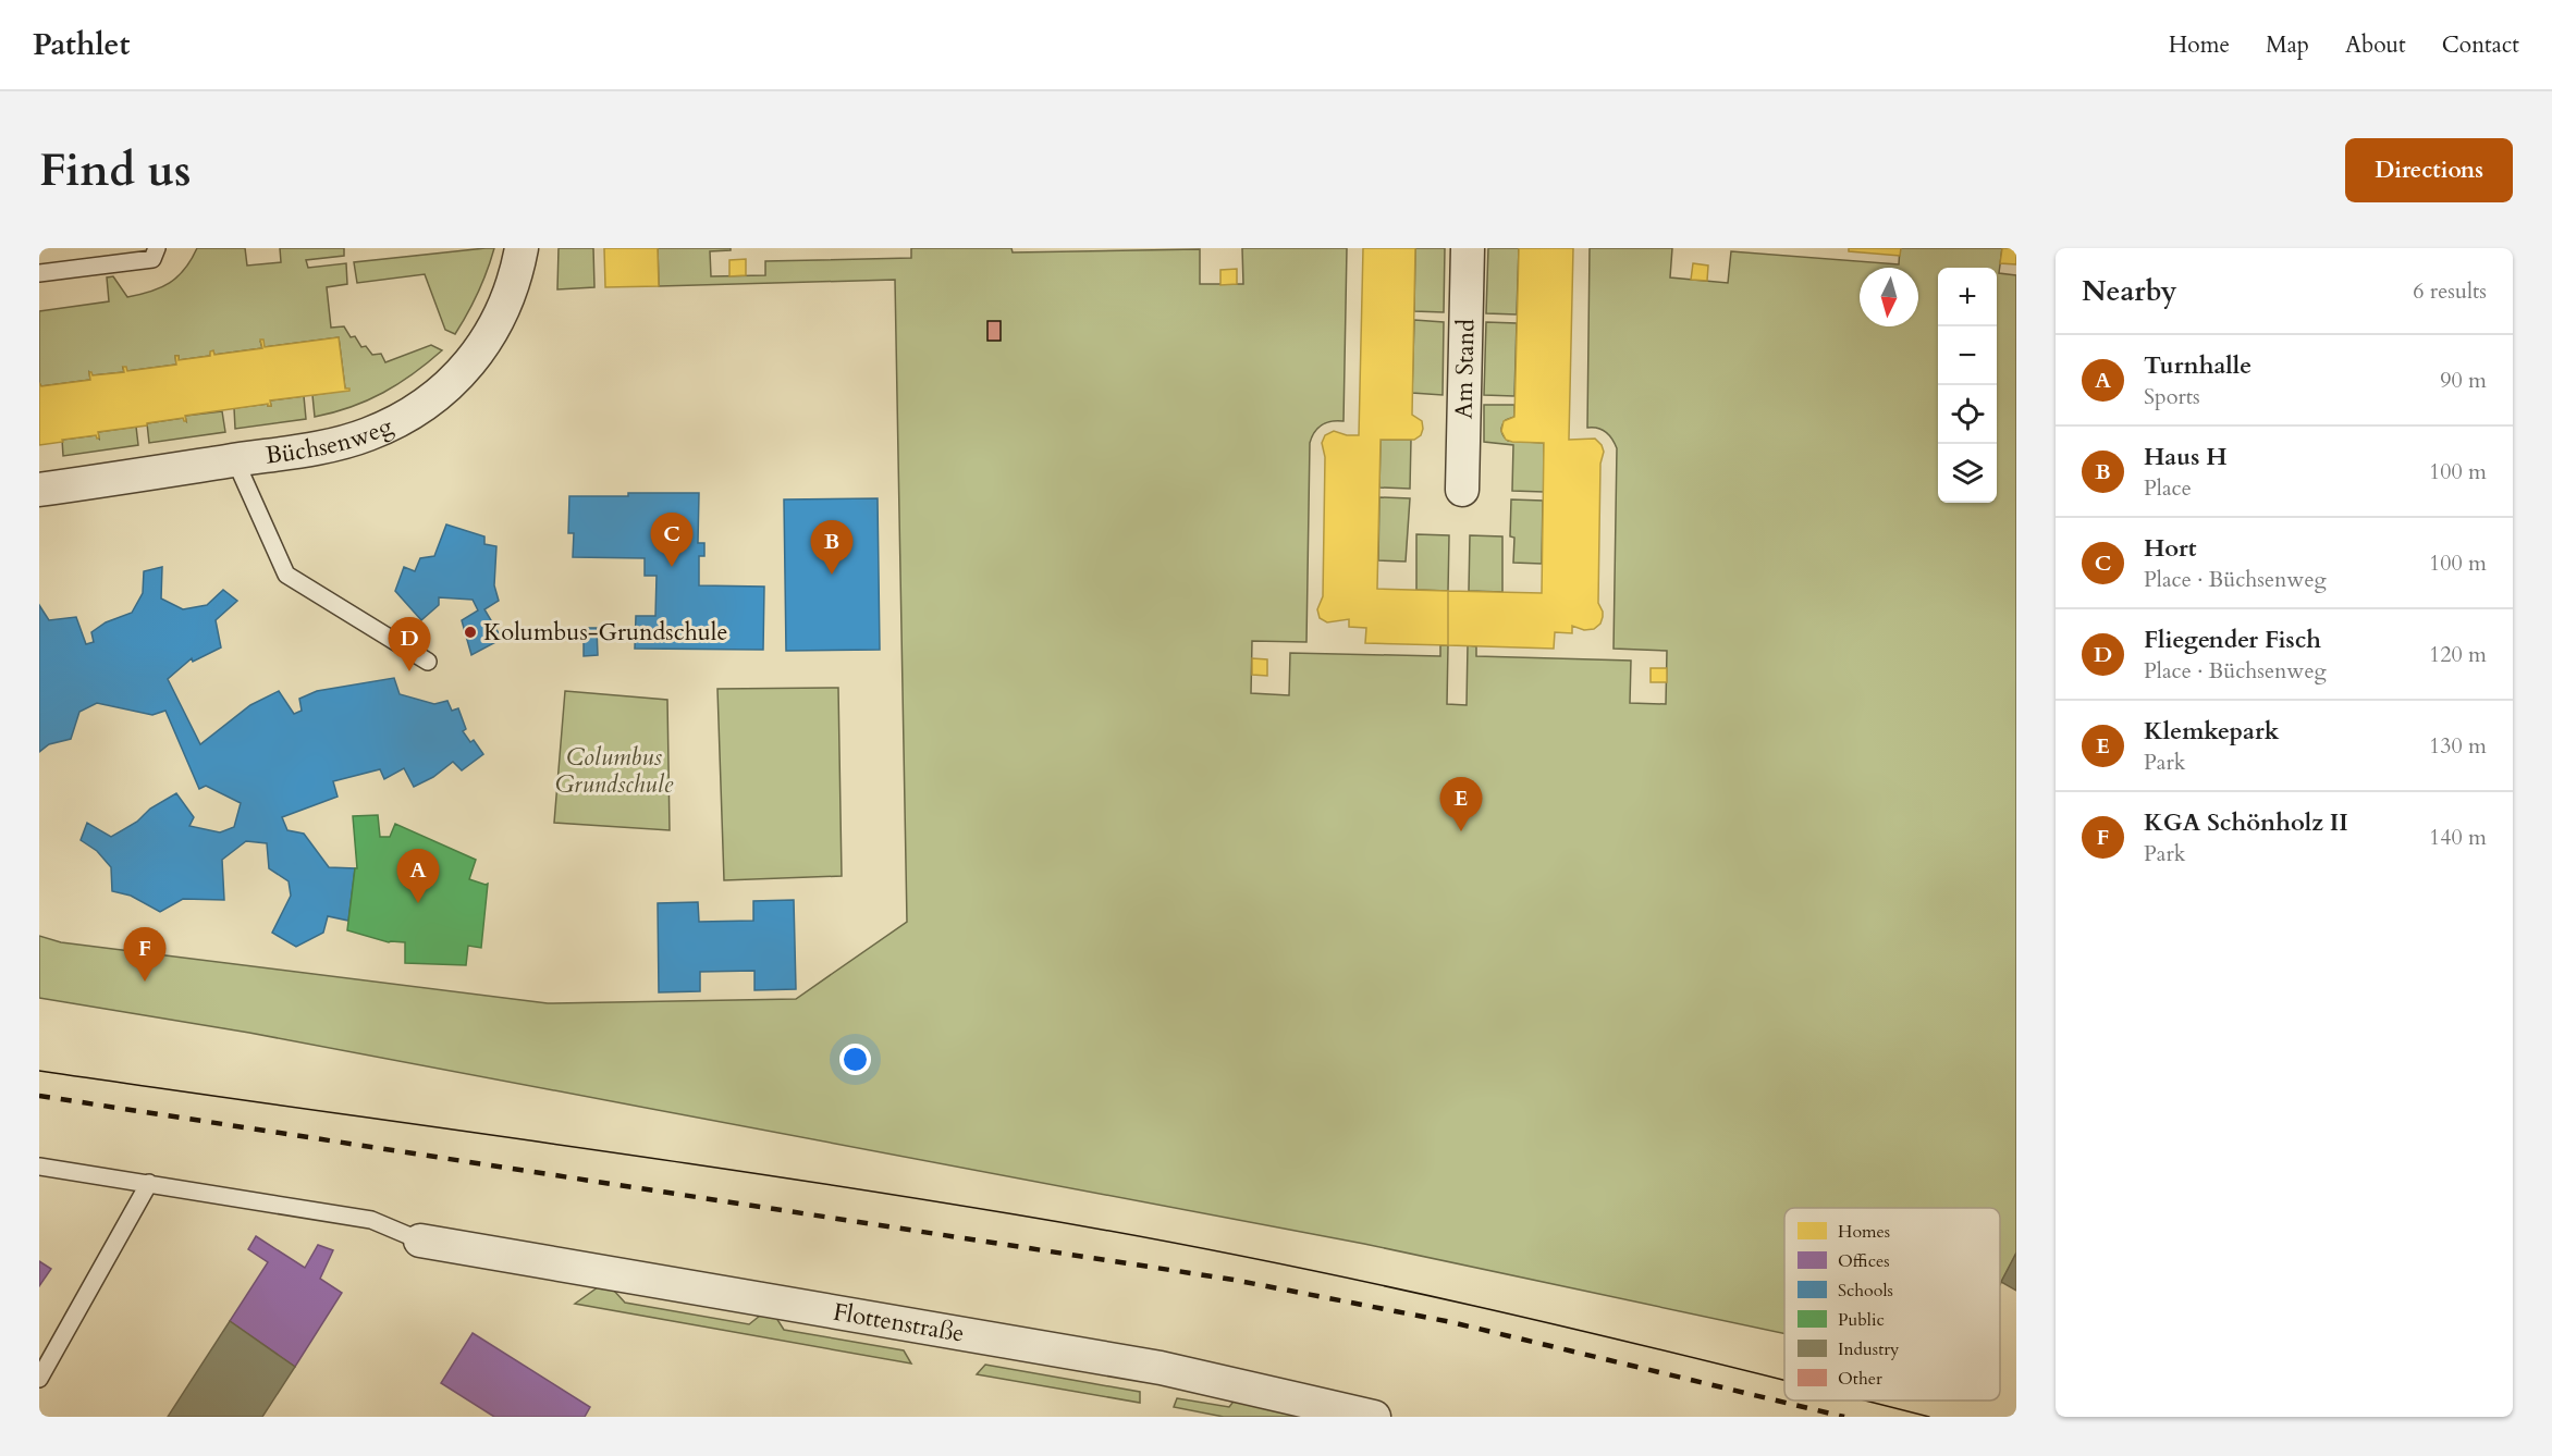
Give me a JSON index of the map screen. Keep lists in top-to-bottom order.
{
  "streets": {
    "street": ["Am Stand", "Büchsenweg", "Flottenstraße"]
  },
  "parks": ["Columbus Grundschule"],
  "places": ["Kolumbus-Grundschule"],
  "legend": [
    "Homes",
    "Offices",
    "Schools",
    "Public",
    "Industry",
    "Other"
  ],
  "north": "bottom",
  "page": {
    "header": "Pathlet",
    "nav": [
      "Home",
      "Map",
      "About",
      "Contact"
    ],
    "buttons": "Directions",
    "title": "Find us",
    "heading": ["Nearby", "6 results"],
    "map_buttons": ["+", "−"],
    "list": [
      {
        "mark": "A",
        "name": "Turnhalle",
        "note": "Sports",
        "value": "90 m"
      },
      {
        "mark": "B",
        "name": "Haus H",
        "note": "Place",
        "value": "100 m"
      },
      {
        "mark": "C",
        "name": "Hort",
        "note": "Place · Büchsenweg",
        "value": "100 m"
      },
      {
        "mark": "D",
        "name": "Fliegender Fisch",
        "note": "Place · Büchsenweg",
        "value": "120 m"
      },
      {
        "mark": "E",
        "name": "Klemkepark",
        "note": "Park",
        "value": "130 m"
      },
      {
        "mark": "F",
        "name": "KGA Schönholz II",
        "note": "Park",
        "value": "140 m"
      }
    ],
    "pins": [
      "C",
      "B",
      "D",
      "E",
      "A",
      "F"
    ]
  }
}
